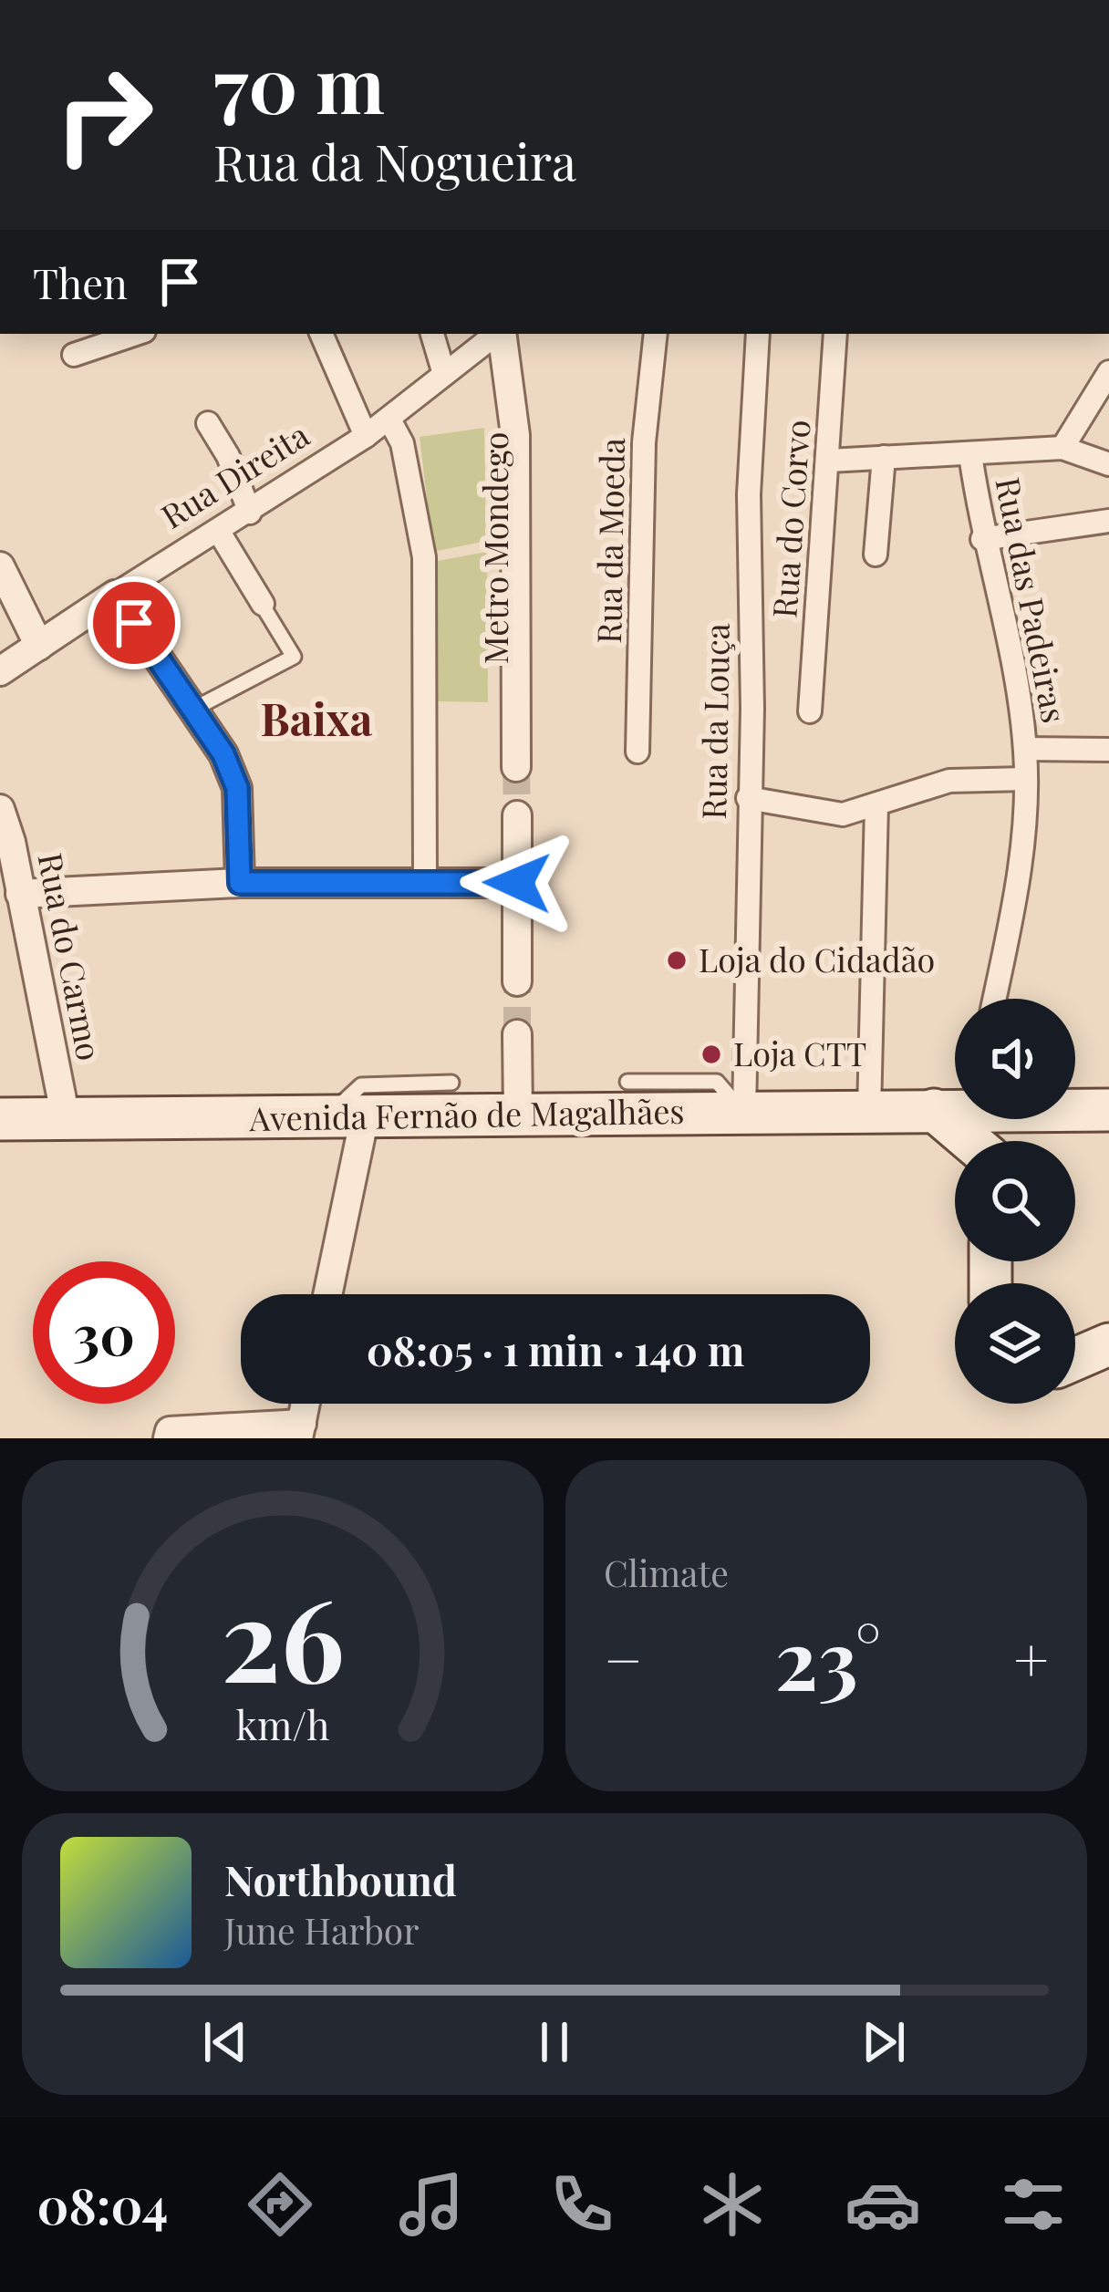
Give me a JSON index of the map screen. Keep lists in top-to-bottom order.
{
  "streets": {
    "main road": ["Avenida Fernão de Magalhães"],
    "street": [
      "Rua Direita",
      "Rua do Corvo",
      "Rua da Moeda",
      "Rua das Padeiras",
      "Rua da Louça",
      "Rua do Carmo"
    ]
  },
  "crossings": [
    ["Rua da Louça", "Avenida Fernão de Magalhães"],
    ["Rua do Carmo", "Avenida Fernão de Magalhães"]
  ],
  "districts": ["Baixa"],
  "places": ["Loja do Cidadão", "Loja CTT"],
  "page": {
    "turn": ["70 m", "Rua da Nogueira"],
    "then": "Then",
    "limit": "30",
    "trip": "08:05 · 1 min · 140 m",
    "tile": "Climate",
    "heat": ["−", "23°", "+"],
    "song": ["Northbound", "June Harbor"],
    "tabs": "08:04",
    "gauge": ["26", "km/h"]
  }
}
